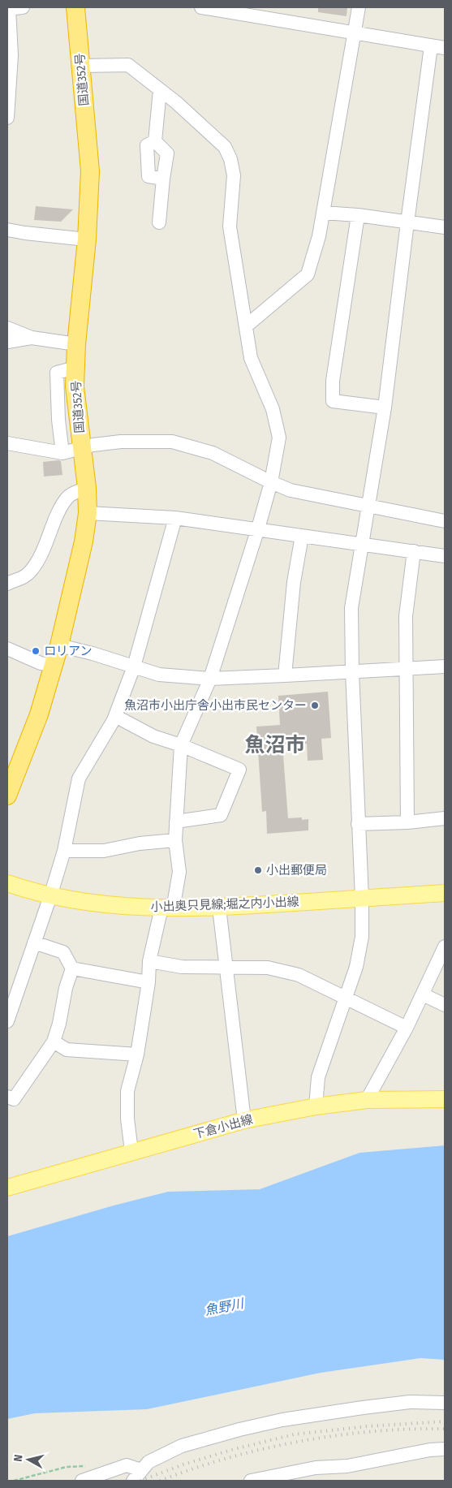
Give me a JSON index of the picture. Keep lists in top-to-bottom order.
{
  "streets": {
    "highway": ["国道352号"],
    "main road": ["小出奥只見線;堀之内小出線", "下倉小出線"]
  },
  "districts": ["魚沼市"],
  "water": ["魚野川"],
  "places": ["ロリアン", "魚沼市小出庁舎小出市民センター", "小出郵便局"],
  "north": "left"
}
